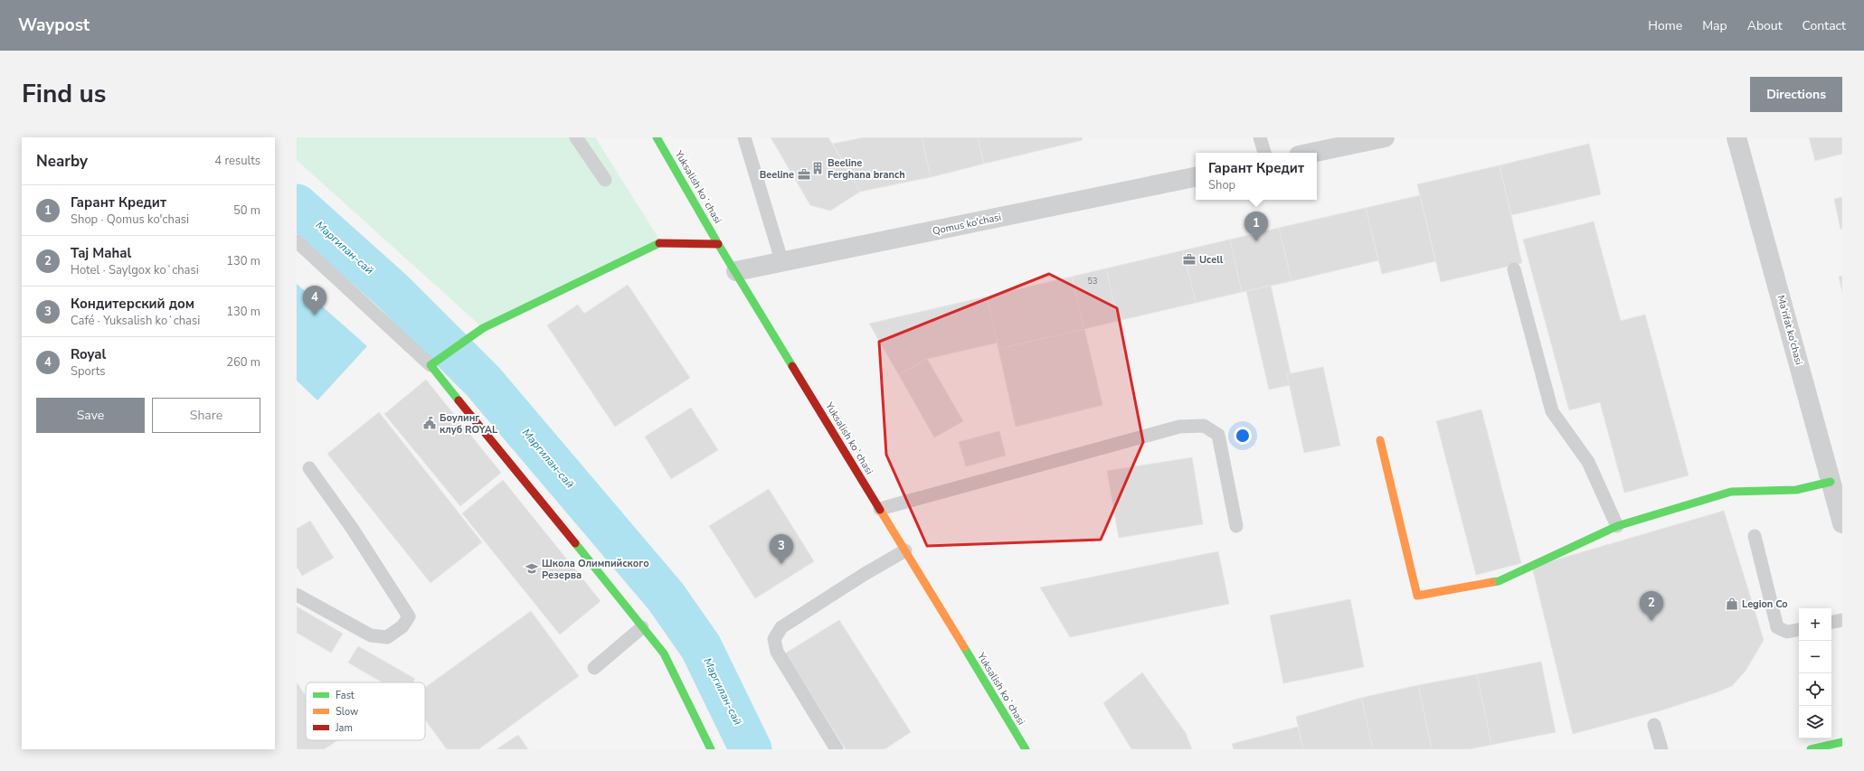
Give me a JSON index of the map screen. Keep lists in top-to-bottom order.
{
  "streets": {
    "street": ["Yuksalish koʻchasi", "Qomus ko'chasi", "Ma'rifat ko'chasi"]
  },
  "crossings": [
    ["Yuksalish koʻchasi", "Qomus ko'chasi"]
  ],
  "water": ["Маргилан-сай"],
  "places": {
    "building": ["Beeline Ferghana branch"],
    "office": ["Beeline", "Ucell"],
    "public building": ["Боулинг клуб ROYAL"],
    "school or university": ["Школа Олимпийского Резерва"],
    "shop": ["Legion Co"]
  },
  "house_numbers": ["53"],
  "legend": ["Fast", "Slow", "Jam"],
  "page": {
    "header": "Waypost",
    "nav": [
      "Home",
      "Map",
      "About",
      "Contact"
    ],
    "title": "Find us",
    "buttons": [
      "Directions",
      ["Save", "Share"]
    ],
    "heading": ["Nearby", "4 results"],
    "popup": ["Гарант Кредит", "Shop"],
    "list": [
      {
        "mark": "1",
        "name": "Гарант Кредит",
        "note": "Shop · Qomus ko'chasi",
        "value": "50 m"
      },
      {
        "mark": "2",
        "name": "Taj Mahal",
        "note": "Hotel · Saylgox koʻchasi",
        "value": "130 m"
      },
      {
        "mark": "3",
        "name": "Кондитерский дом",
        "note": "Café · Yuksalish koʻchasi",
        "value": "130 m"
      },
      {
        "mark": "4",
        "name": "Royal",
        "note": "Sports",
        "value": "260 m"
      }
    ],
    "pins": [
      "1",
      "4",
      "3",
      "2"
    ],
    "map_buttons": ["+", "−"]
  }
}
